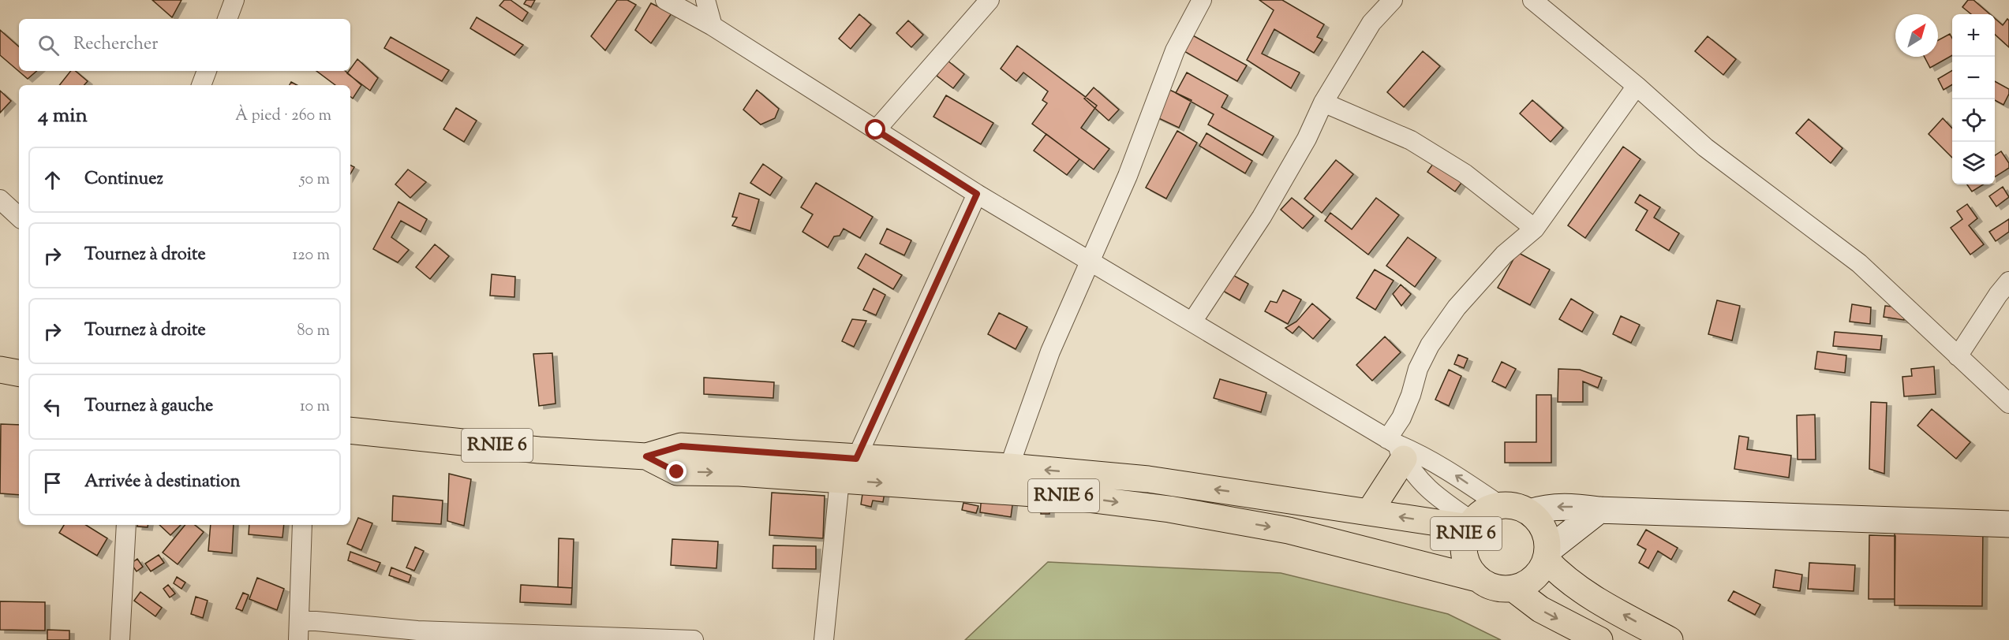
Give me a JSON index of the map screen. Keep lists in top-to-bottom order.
{
  "streets": {
    "main road": ["RNIE 6"]
  },
  "north": "top right",
  "page": {
    "map_buttons": ["+", "−"],
    "search": "Rechercher",
    "heading": ["4 min", "À pied · 260 m"],
    "list": [
      ["Continuez", "50 m"],
      ["Tournez à droite", "120 m"],
      ["Tournez à droite", "80 m"],
      ["Tournez à gauche", "10 m"],
      "Arrivée à destination"
    ]
  }
}
